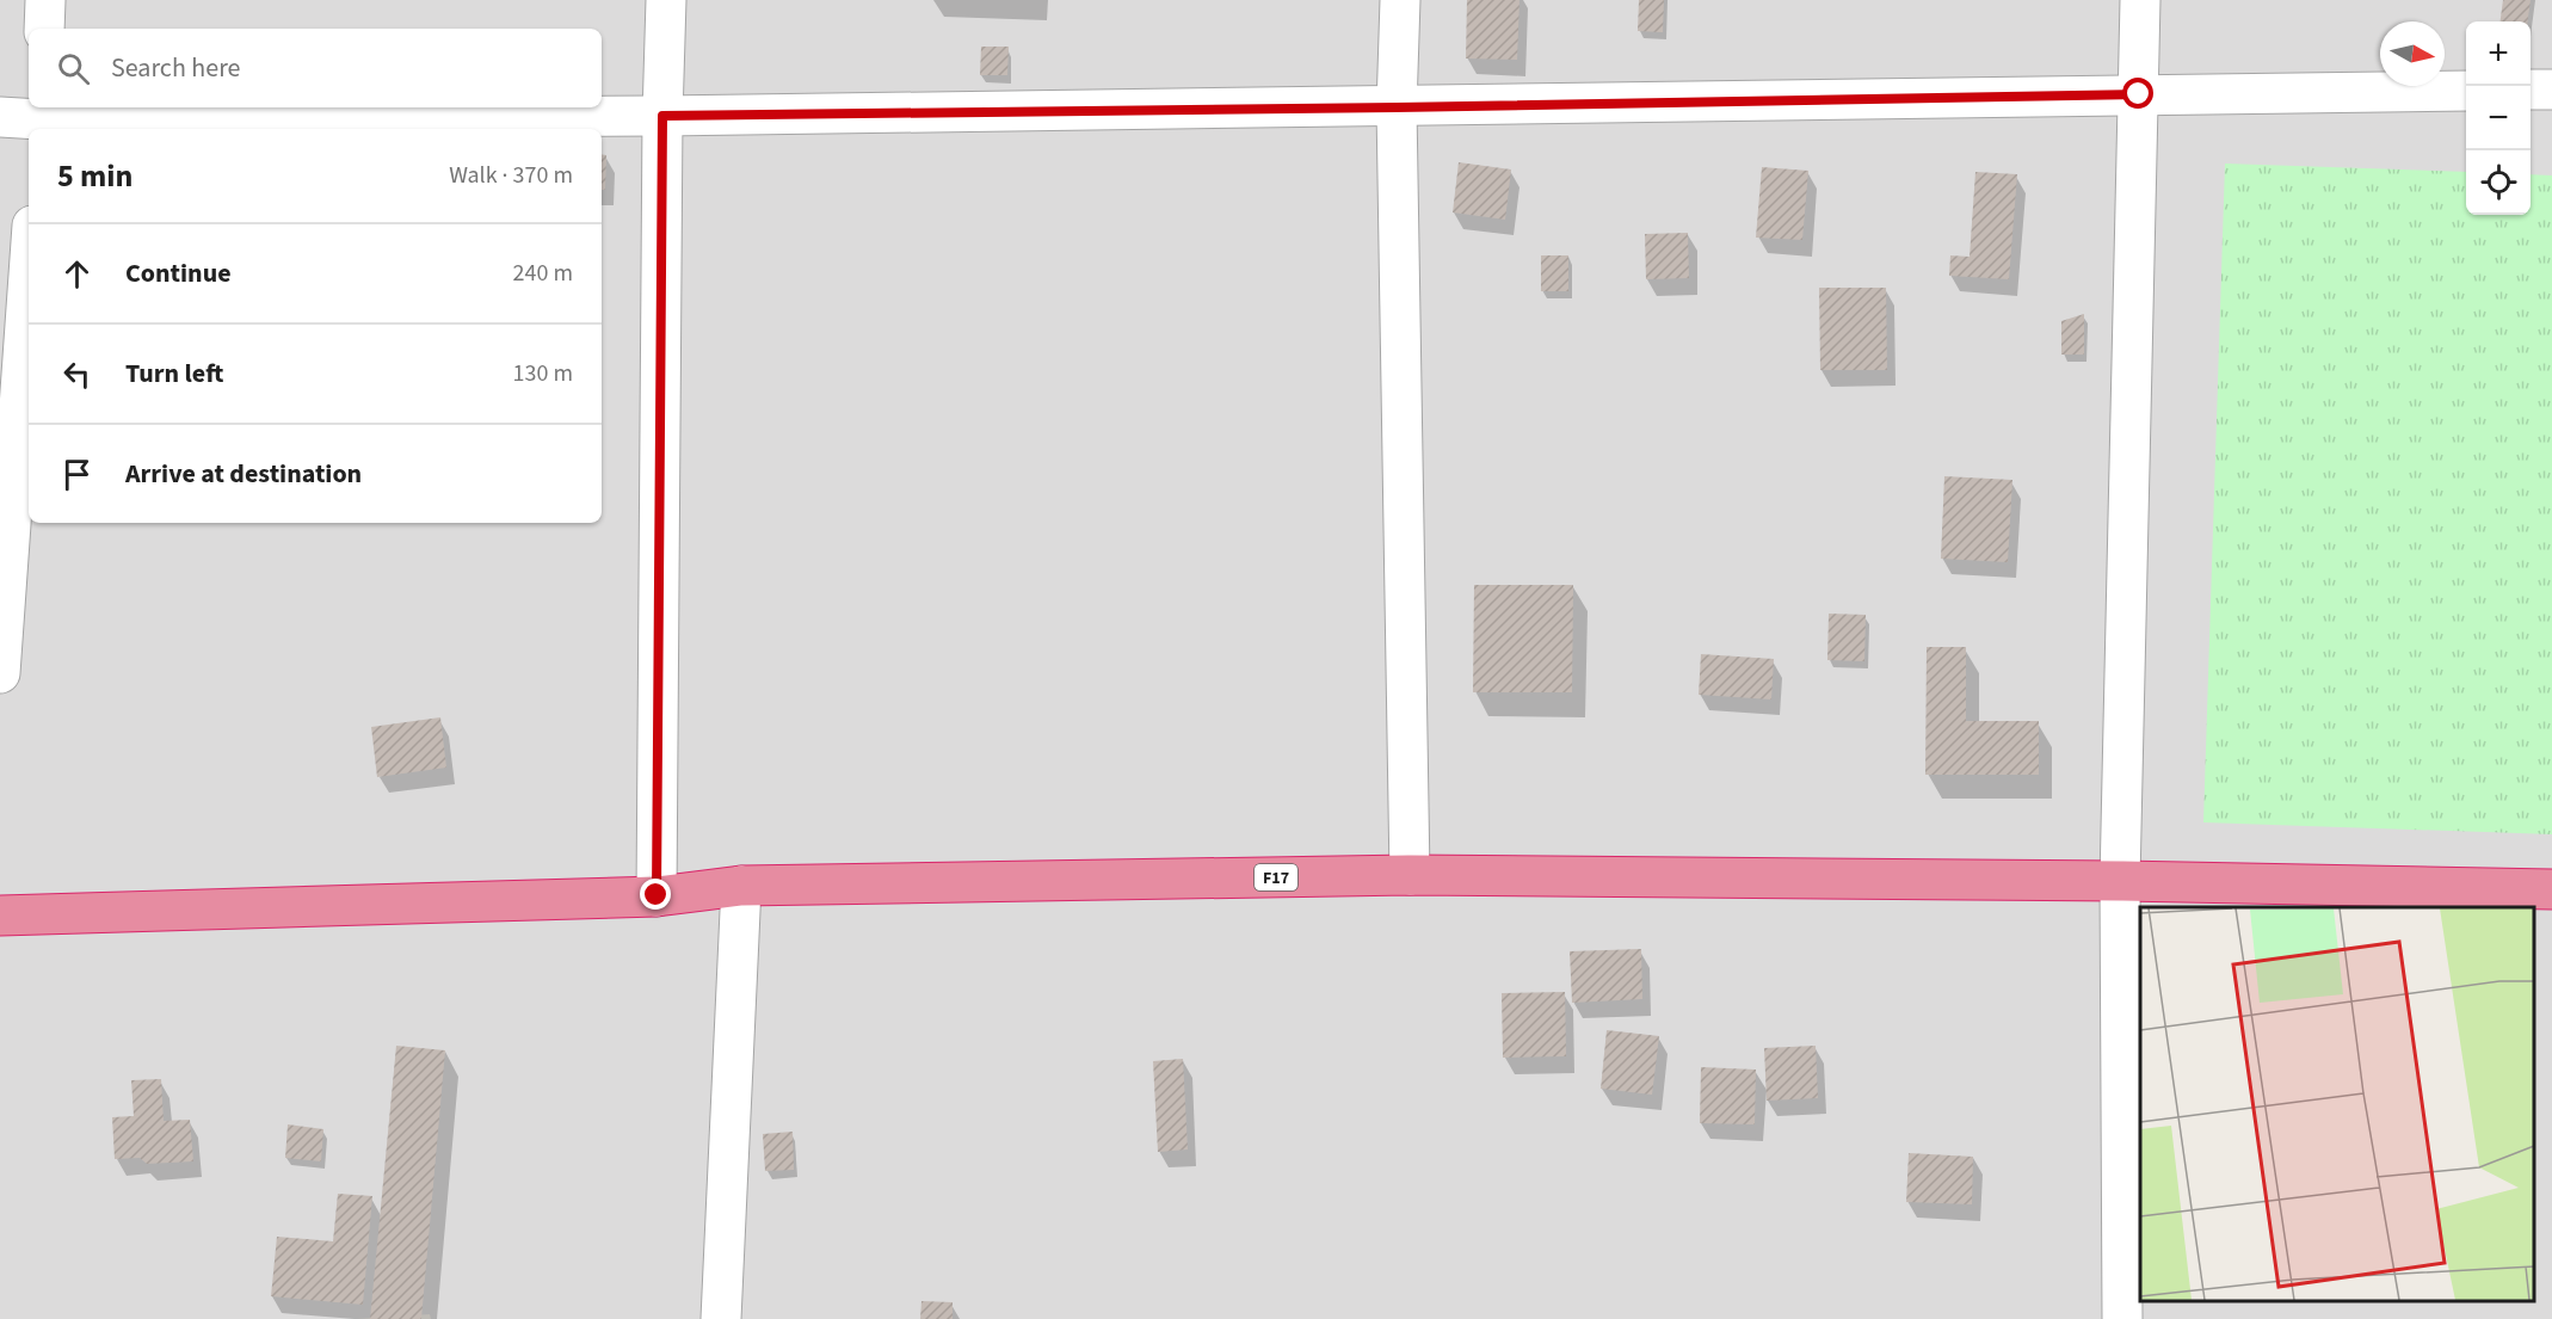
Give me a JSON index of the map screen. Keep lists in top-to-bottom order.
{
  "streets": {
    "highway": ["F17"]
  },
  "north": "right",
  "page": {
    "map_buttons": ["+", "−"],
    "search": "Search here",
    "heading": ["5 min", "Walk · 370 m"],
    "list": [
      ["Continue", "240 m"],
      ["Turn left", "130 m"],
      "Arrive at destination"
    ]
  }
}
